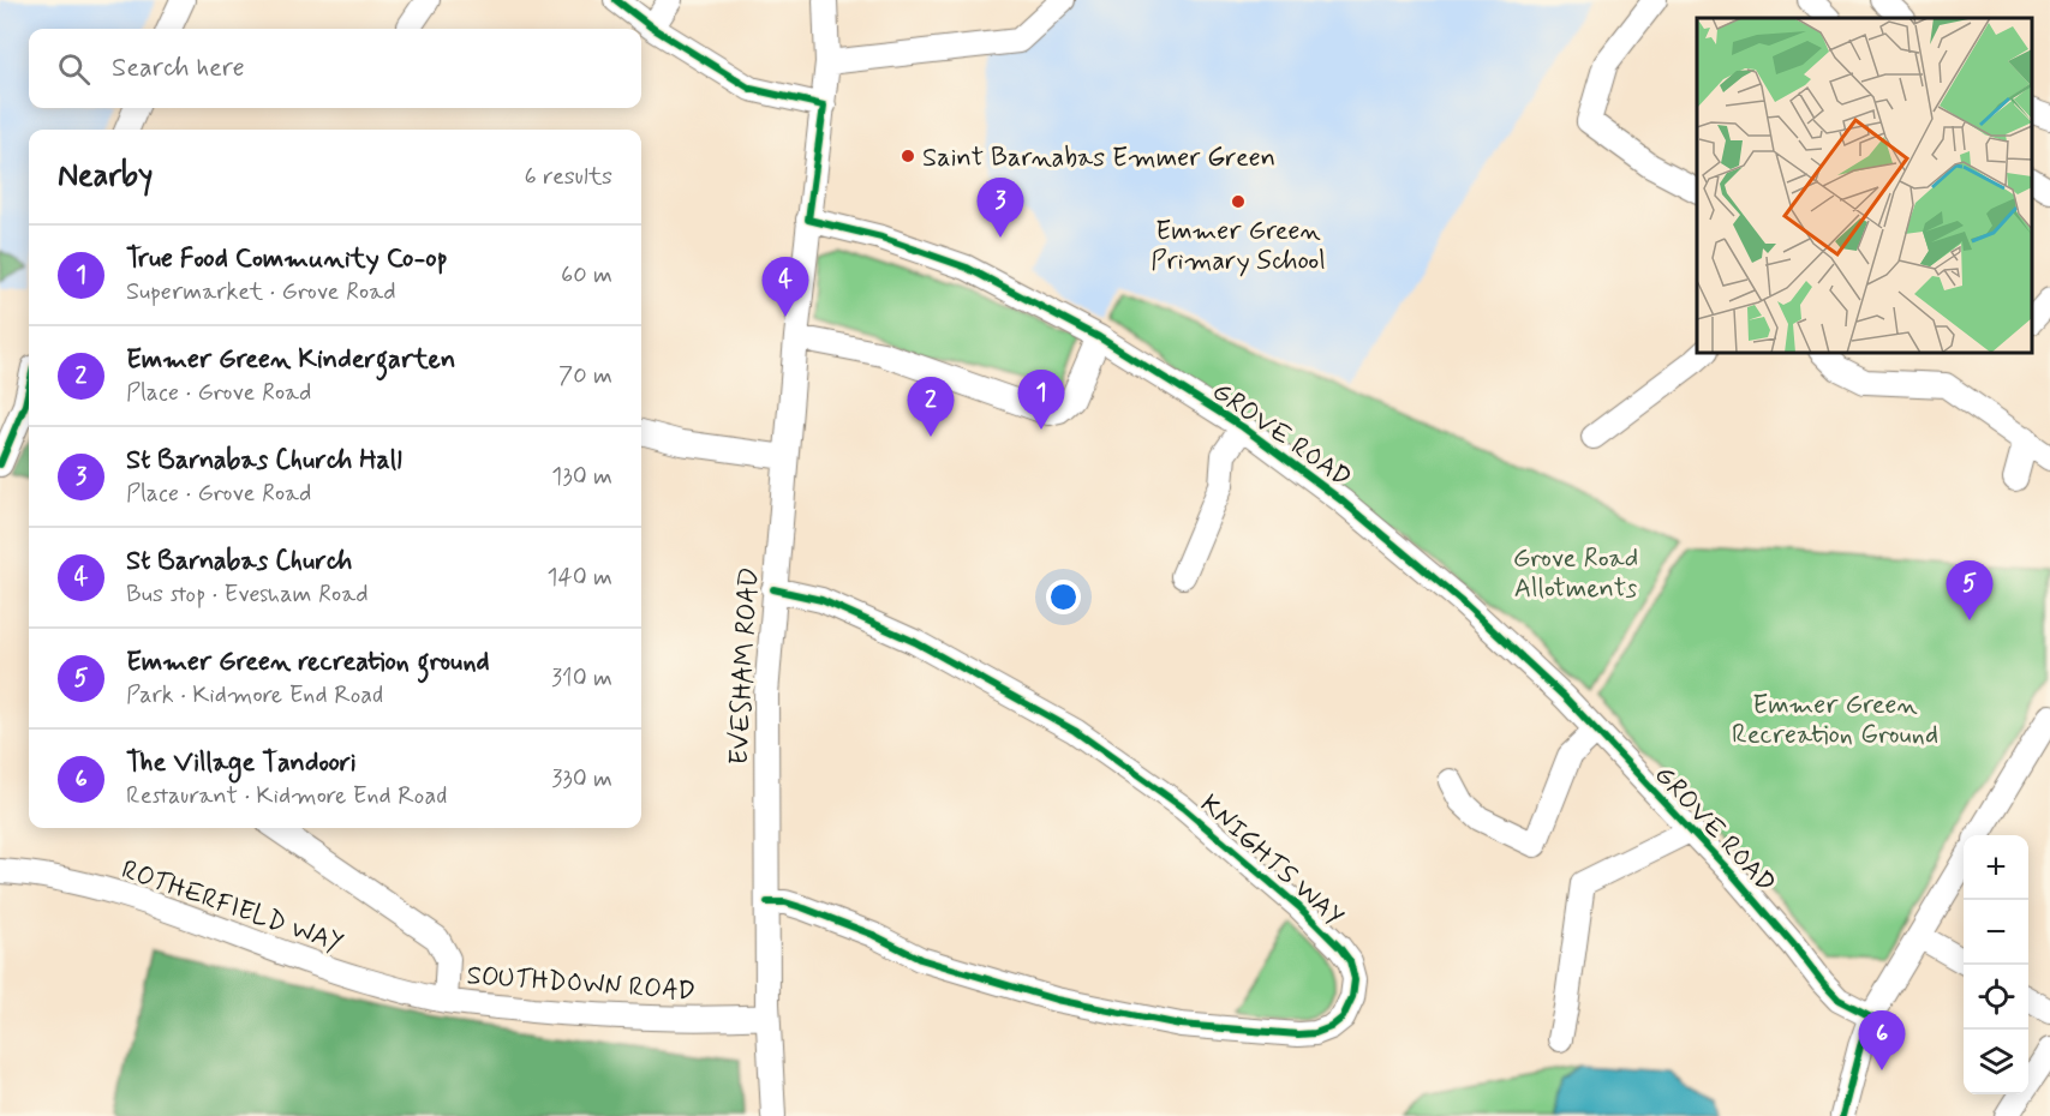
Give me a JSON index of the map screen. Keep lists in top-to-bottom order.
{
  "streets": {
    "street": [
      "GROVE ROAD",
      "EVESHAM ROAD",
      "KNIGHTS WAY",
      "ROTHERFIELD WAY",
      "SOUTHDOWN ROAD"
    ]
  },
  "crossings": [
    ["GROVE ROAD", "EVESHAM ROAD"],
    ["EVESHAM ROAD", "KNIGHTS WAY"],
    ["EVESHAM ROAD", "SOUTHDOWN ROAD"],
    ["ROTHERFIELD WAY", "SOUTHDOWN ROAD"]
  ],
  "parks": ["Grove Road Allotments", "Emmer Green Recreation Ground"],
  "places": ["Saint Barnabas Emmer Green", "Emmer Green Primary School"],
  "page": {
    "search": "Search here",
    "heading": ["Nearby", "6 results"],
    "pins": [
      "3",
      "4",
      "1",
      "2",
      "5",
      "6"
    ],
    "list": [
      {
        "mark": "1",
        "name": "True Food Community Co-op",
        "note": "Supermarket · Grove Road",
        "value": "60 m"
      },
      {
        "mark": "2",
        "name": "Emmer Green Kindergarten",
        "note": "Place · Grove Road",
        "value": "70 m"
      },
      {
        "mark": "3",
        "name": "St Barnabas Church Hall",
        "note": "Place · Grove Road",
        "value": "130 m"
      },
      {
        "mark": "4",
        "name": "St Barnabas Church",
        "note": "Bus stop · Evesham Road",
        "value": "140 m"
      },
      {
        "mark": "5",
        "name": "Emmer Green recreation ground",
        "note": "Park · Kidmore End Road",
        "value": "310 m"
      },
      {
        "mark": "6",
        "name": "The Village Tandoori",
        "note": "Restaurant · Kidmore End Road",
        "value": "330 m"
      }
    ],
    "map_buttons": ["+", "−"]
  }
}
